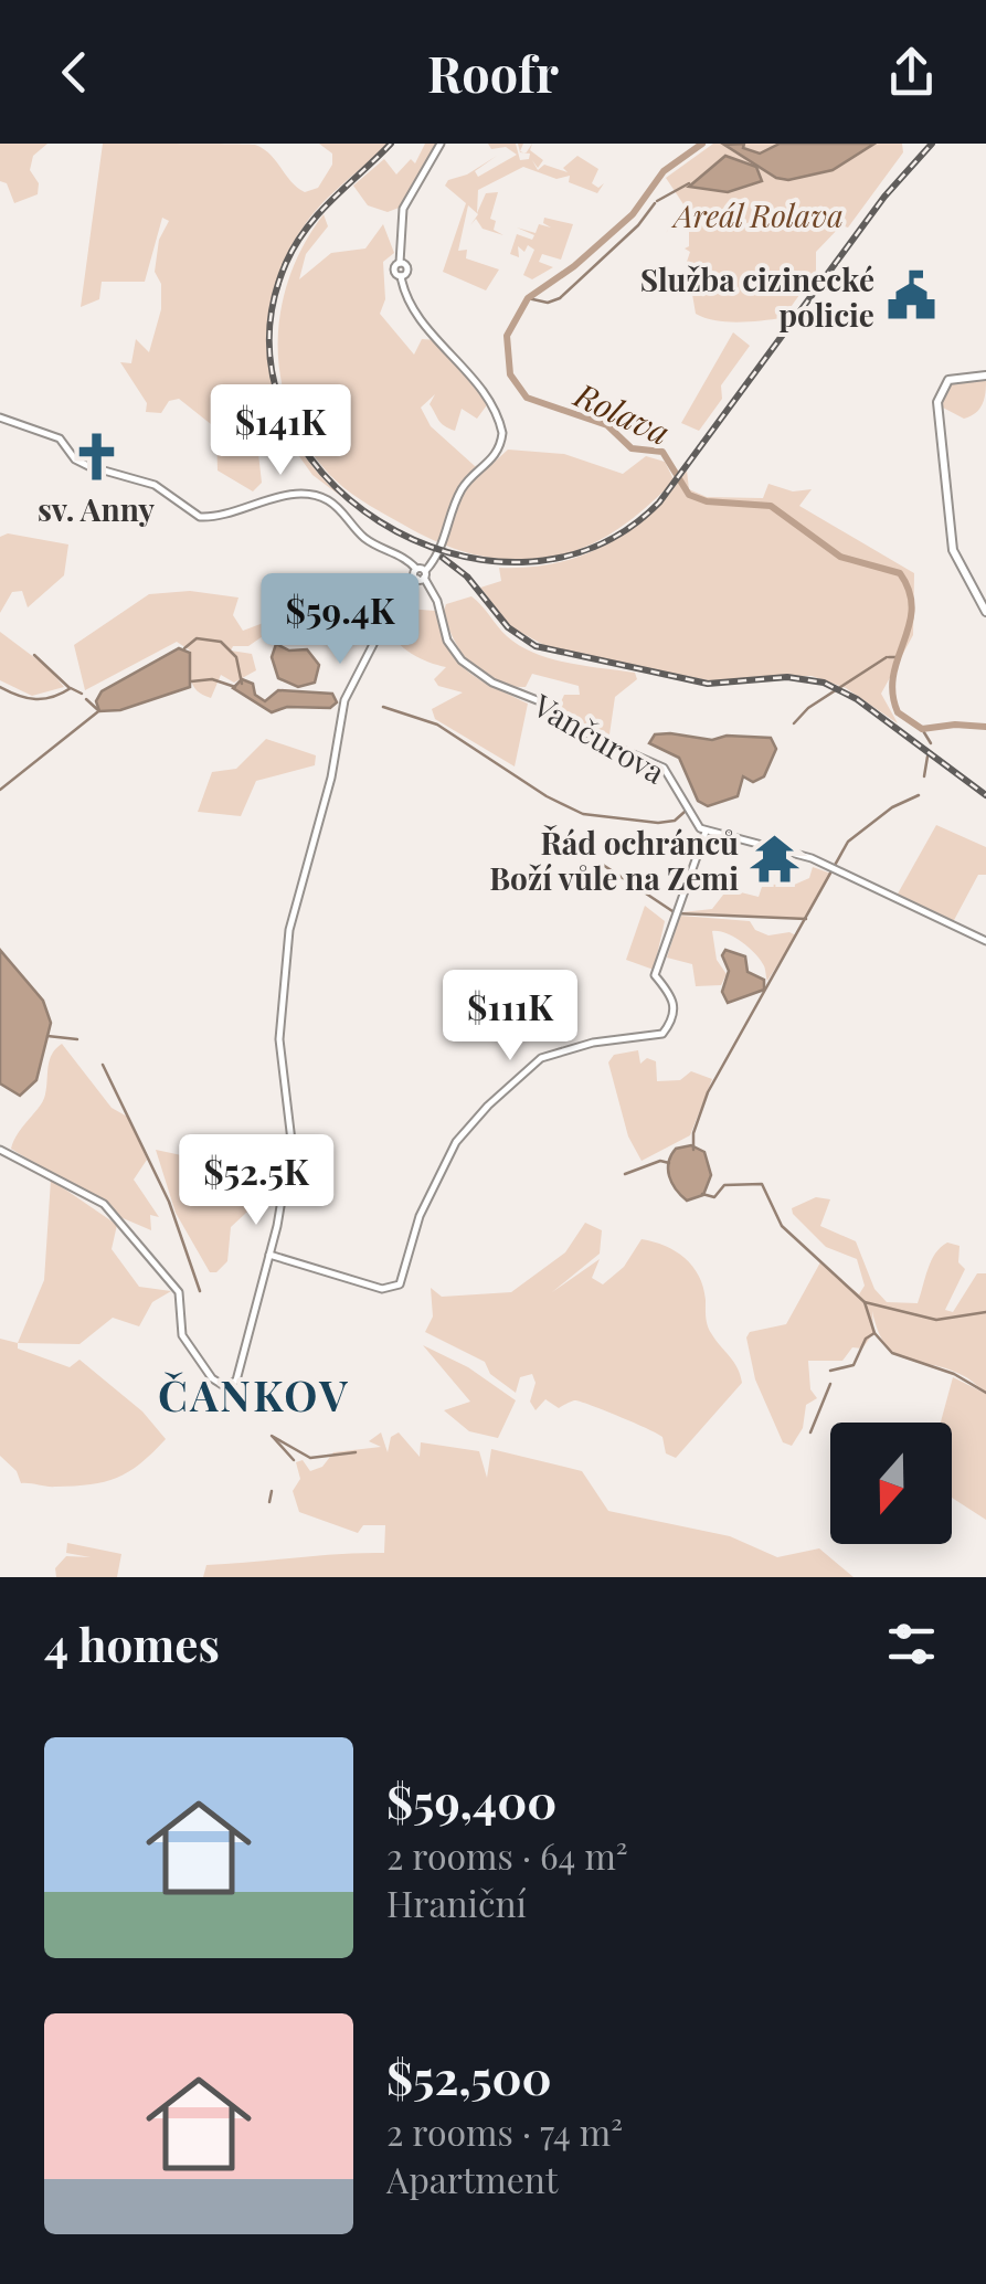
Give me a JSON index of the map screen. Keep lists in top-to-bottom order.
{
  "streets": {
    "street": ["Vančurova"]
  },
  "districts": ["ČANKOV"],
  "water": ["Rolava"],
  "parks": ["Areál Rolava"],
  "places": {
    "public building": ["Služba cizinecké policie"],
    "church": ["sv. Anny"],
    "temple": ["Řád ochránců Boží vůle na Zemi"]
  },
  "north": "bottom",
  "page": {
    "header": "Roofr",
    "price": [
      "$141K",
      "$59.4K",
      "$111K",
      "$52.5K"
    ],
    "heading": "4 homes",
    "list": [
      {
        "name": "$59,400",
        "note": "2 rooms · 64 m² · Hraniční"
      },
      {
        "name": "$52,500",
        "note": "2 rooms · 74 m² · Apartment"
      }
    ]
  }
}
